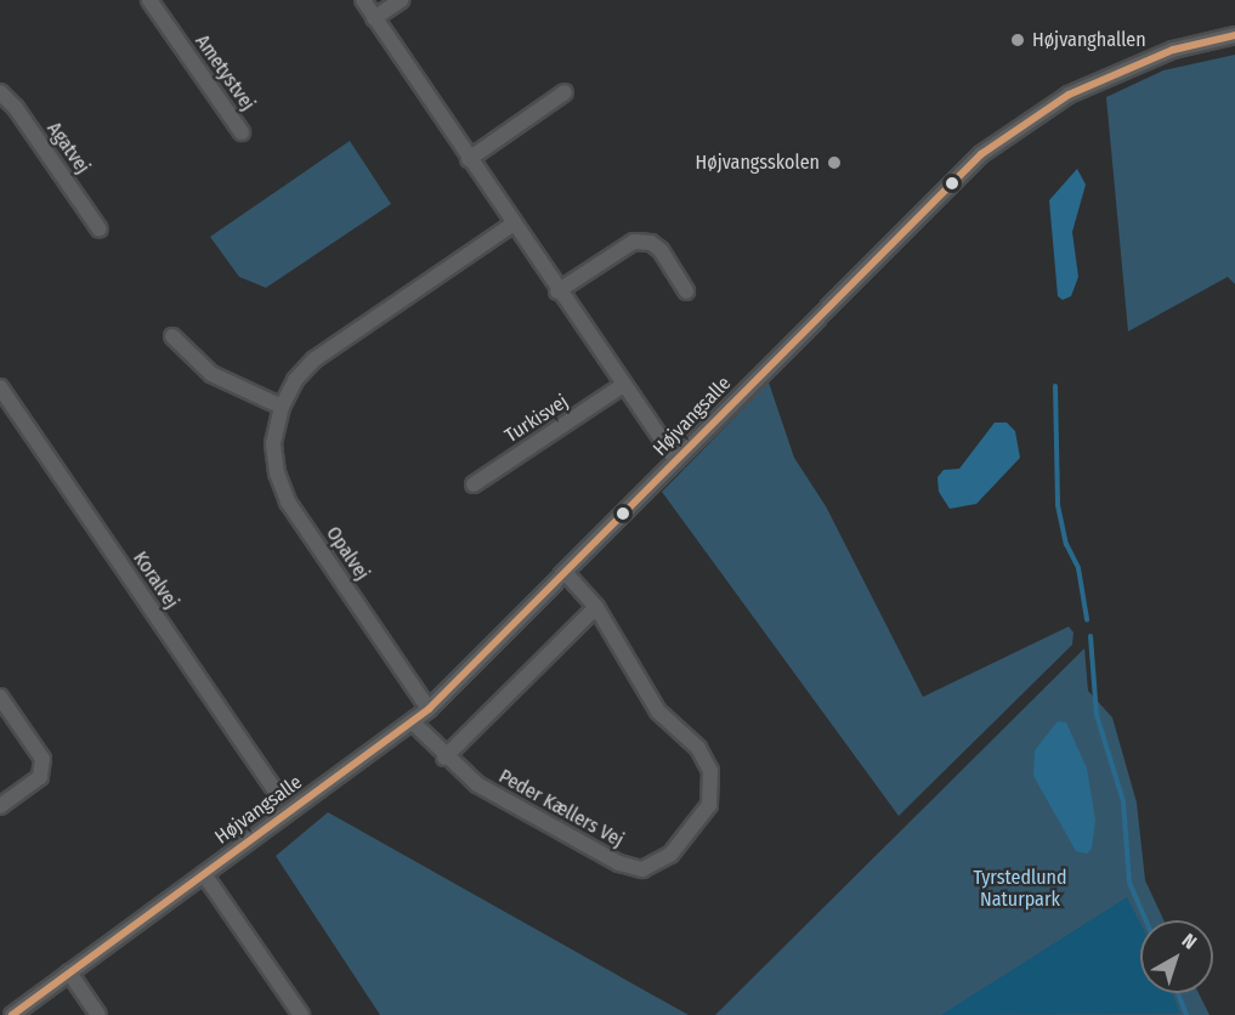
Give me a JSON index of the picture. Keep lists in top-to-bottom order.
{
  "streets": {
    "street": [
      "Ametystvej",
      "Agatvej",
      "Højvangsalle",
      "Turkisvej",
      "Opalvej",
      "Koralvej",
      "Peder Kællers Vej"
    ]
  },
  "crossings": [
    ["Højvangsalle", "Opalvej"],
    ["Højvangsalle", "Peder Kællers Vej"]
  ],
  "parks": ["Tyrstedlund Naturpark"],
  "places": ["Højvanghallen", "Højvangsskolen"],
  "north": "top right"
}
